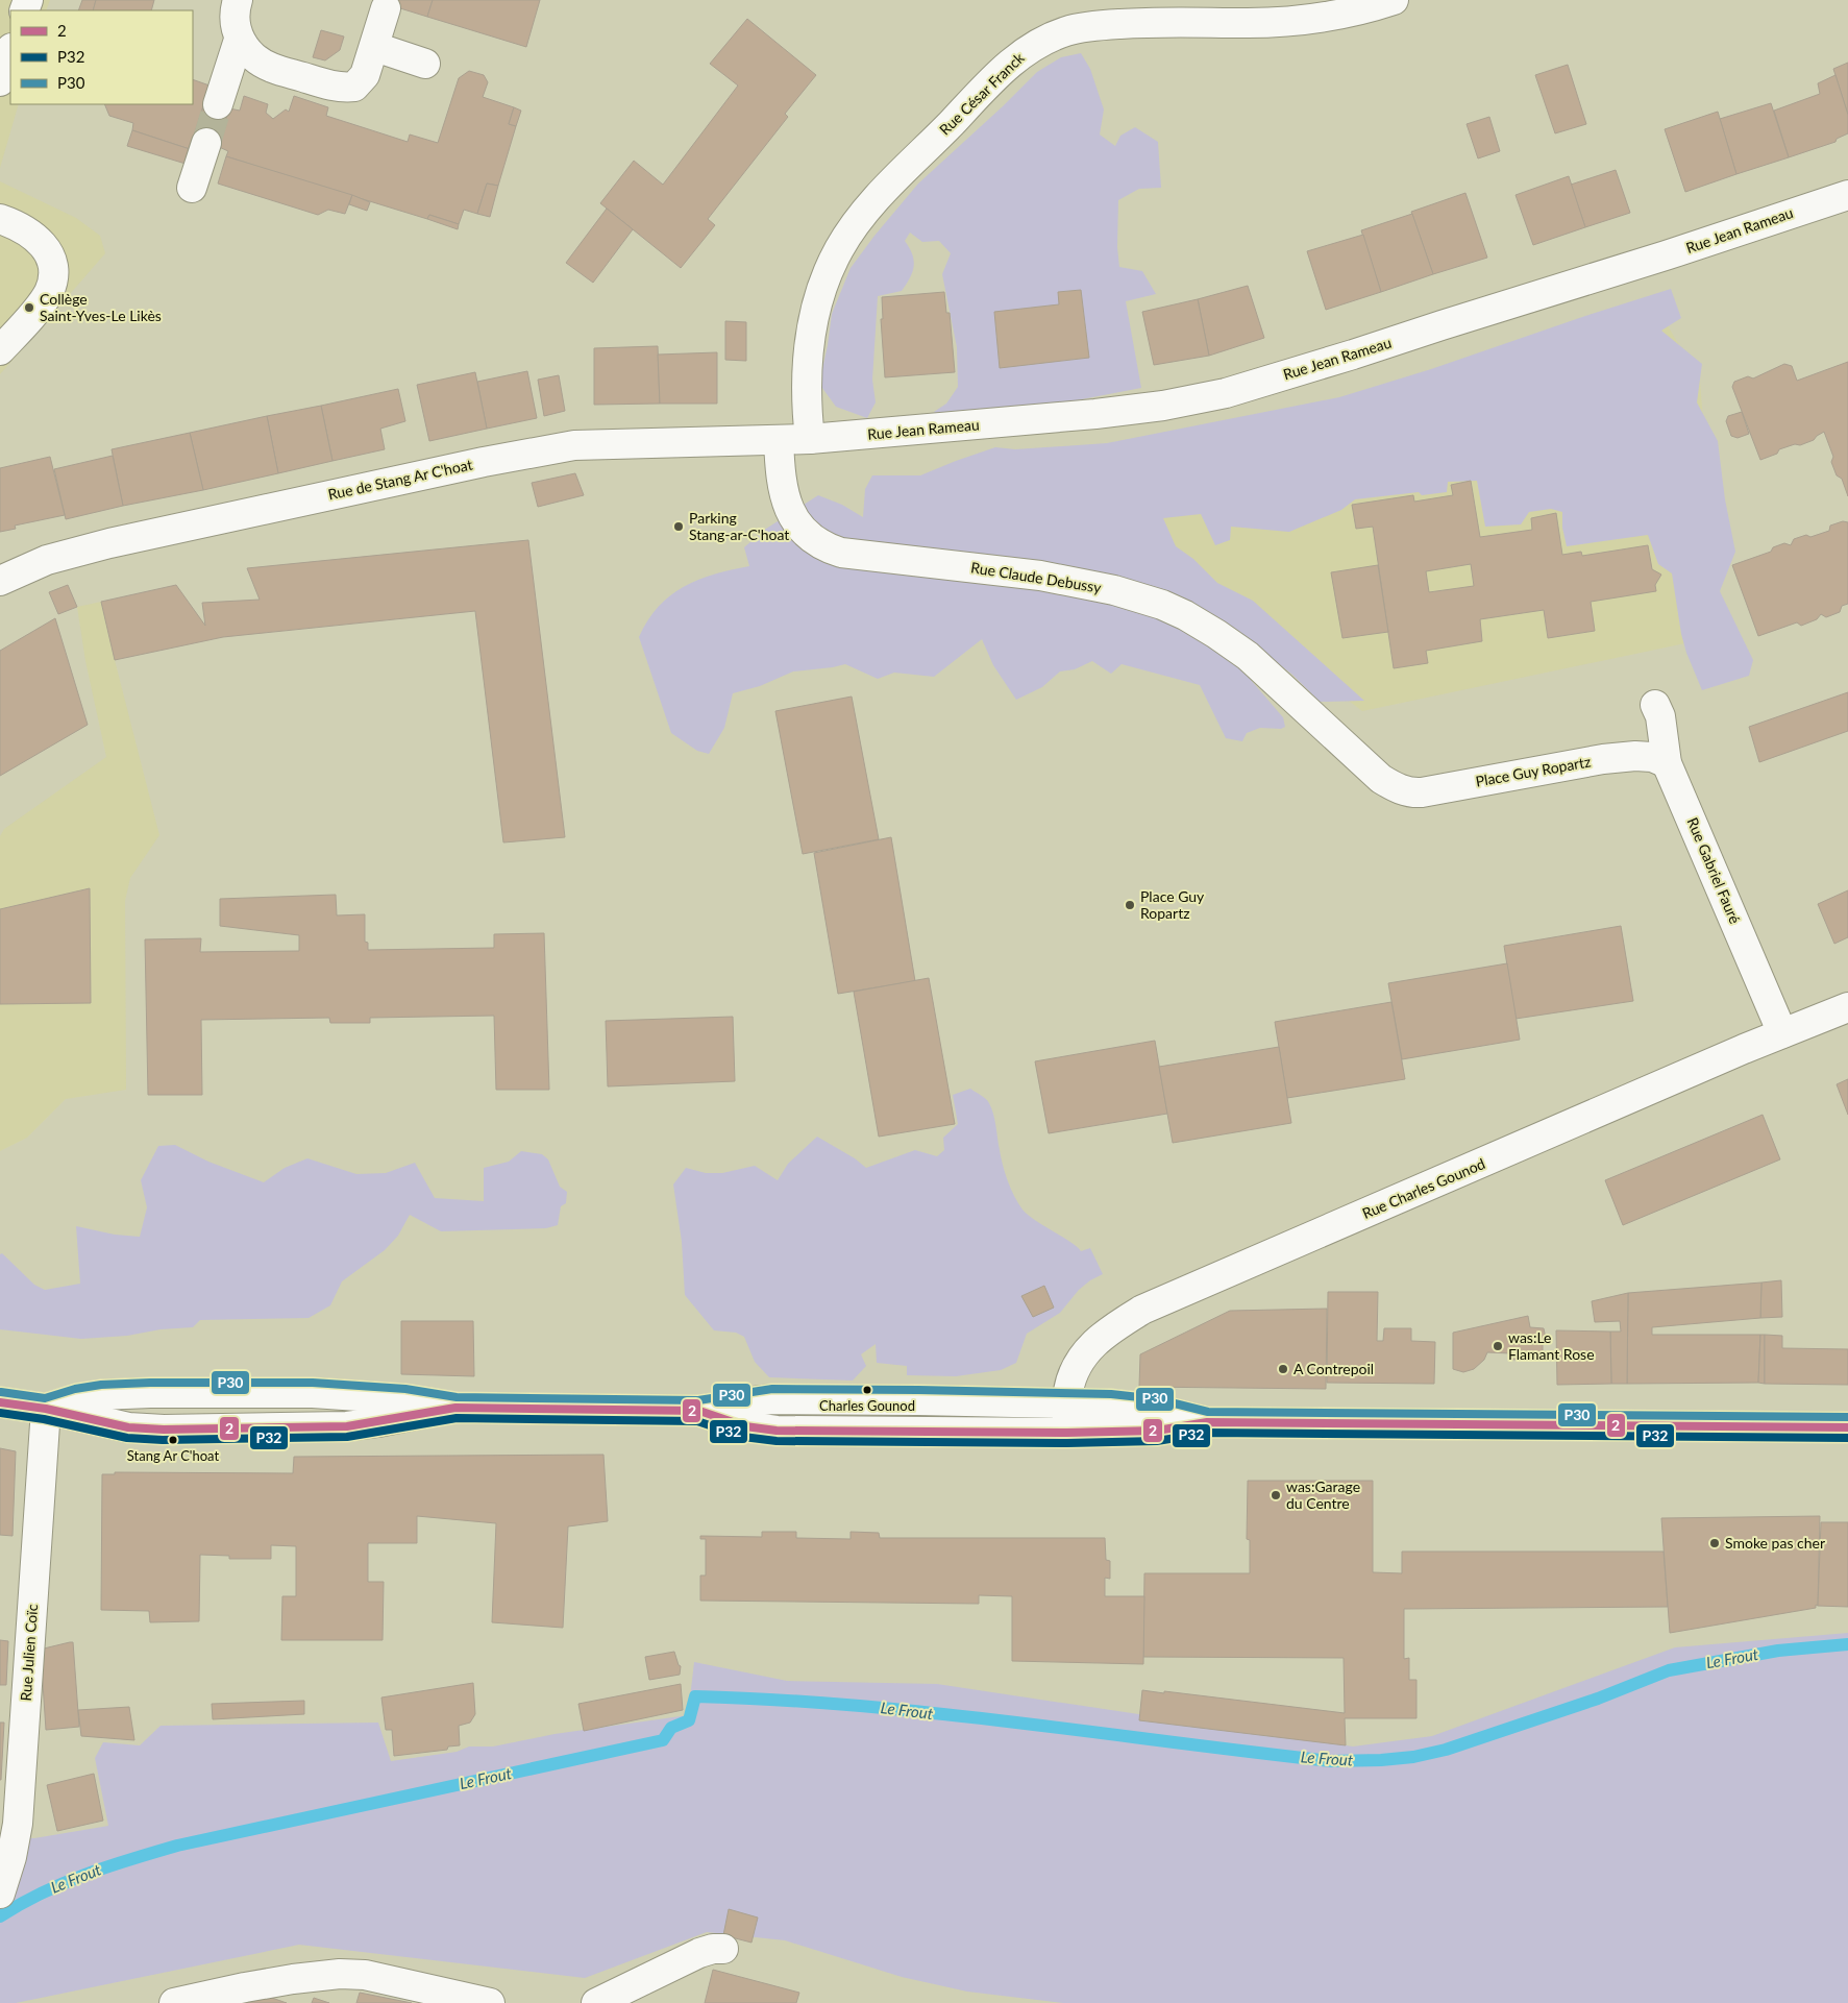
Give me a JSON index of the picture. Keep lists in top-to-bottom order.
{
  "streets": {
    "street": [
      "Rue César Franck",
      "Rue Jean Rameau",
      "Rue de Stang Ar C'hoat",
      "Rue Claude Debussy",
      "Place Guy Ropartz",
      "Rue Gabriel Fauré",
      "Rue Charles Gounod",
      "Rue Julien Coïc"
    ]
  },
  "crossings": [
    ["Rue César Franck", "Rue Jean Rameau"],
    ["Rue César Franck", "Rue de Stang Ar C'hoat"],
    ["Rue Jean Rameau", "Rue de Stang Ar C'hoat"],
    ["Rue de Stang Ar C'hoat", "Rue Claude Debussy"],
    ["Rue Claude Debussy", "Place Guy Ropartz"],
    ["Place Guy Ropartz", "Rue Gabriel Fauré"],
    ["Rue Gabriel Fauré", "Rue Charles Gounod"]
  ],
  "water": ["Le Frout"],
  "places": [
    "Collège Saint-Yves-Le Likès",
    "Parking Stang-ar-C'hoat",
    "Place Guy Ropartz",
    "was:Le Flamant Rose",
    "A Contrepoil",
    "Charles Gounod",
    "Stang Ar C'hoat",
    "was:Garage du Centre",
    "Smoke pas cher"
  ],
  "lines": ["transit line P30", "transit line 2", "transit line P32"],
  "legend": ["2", "P32", "P30"]
}
